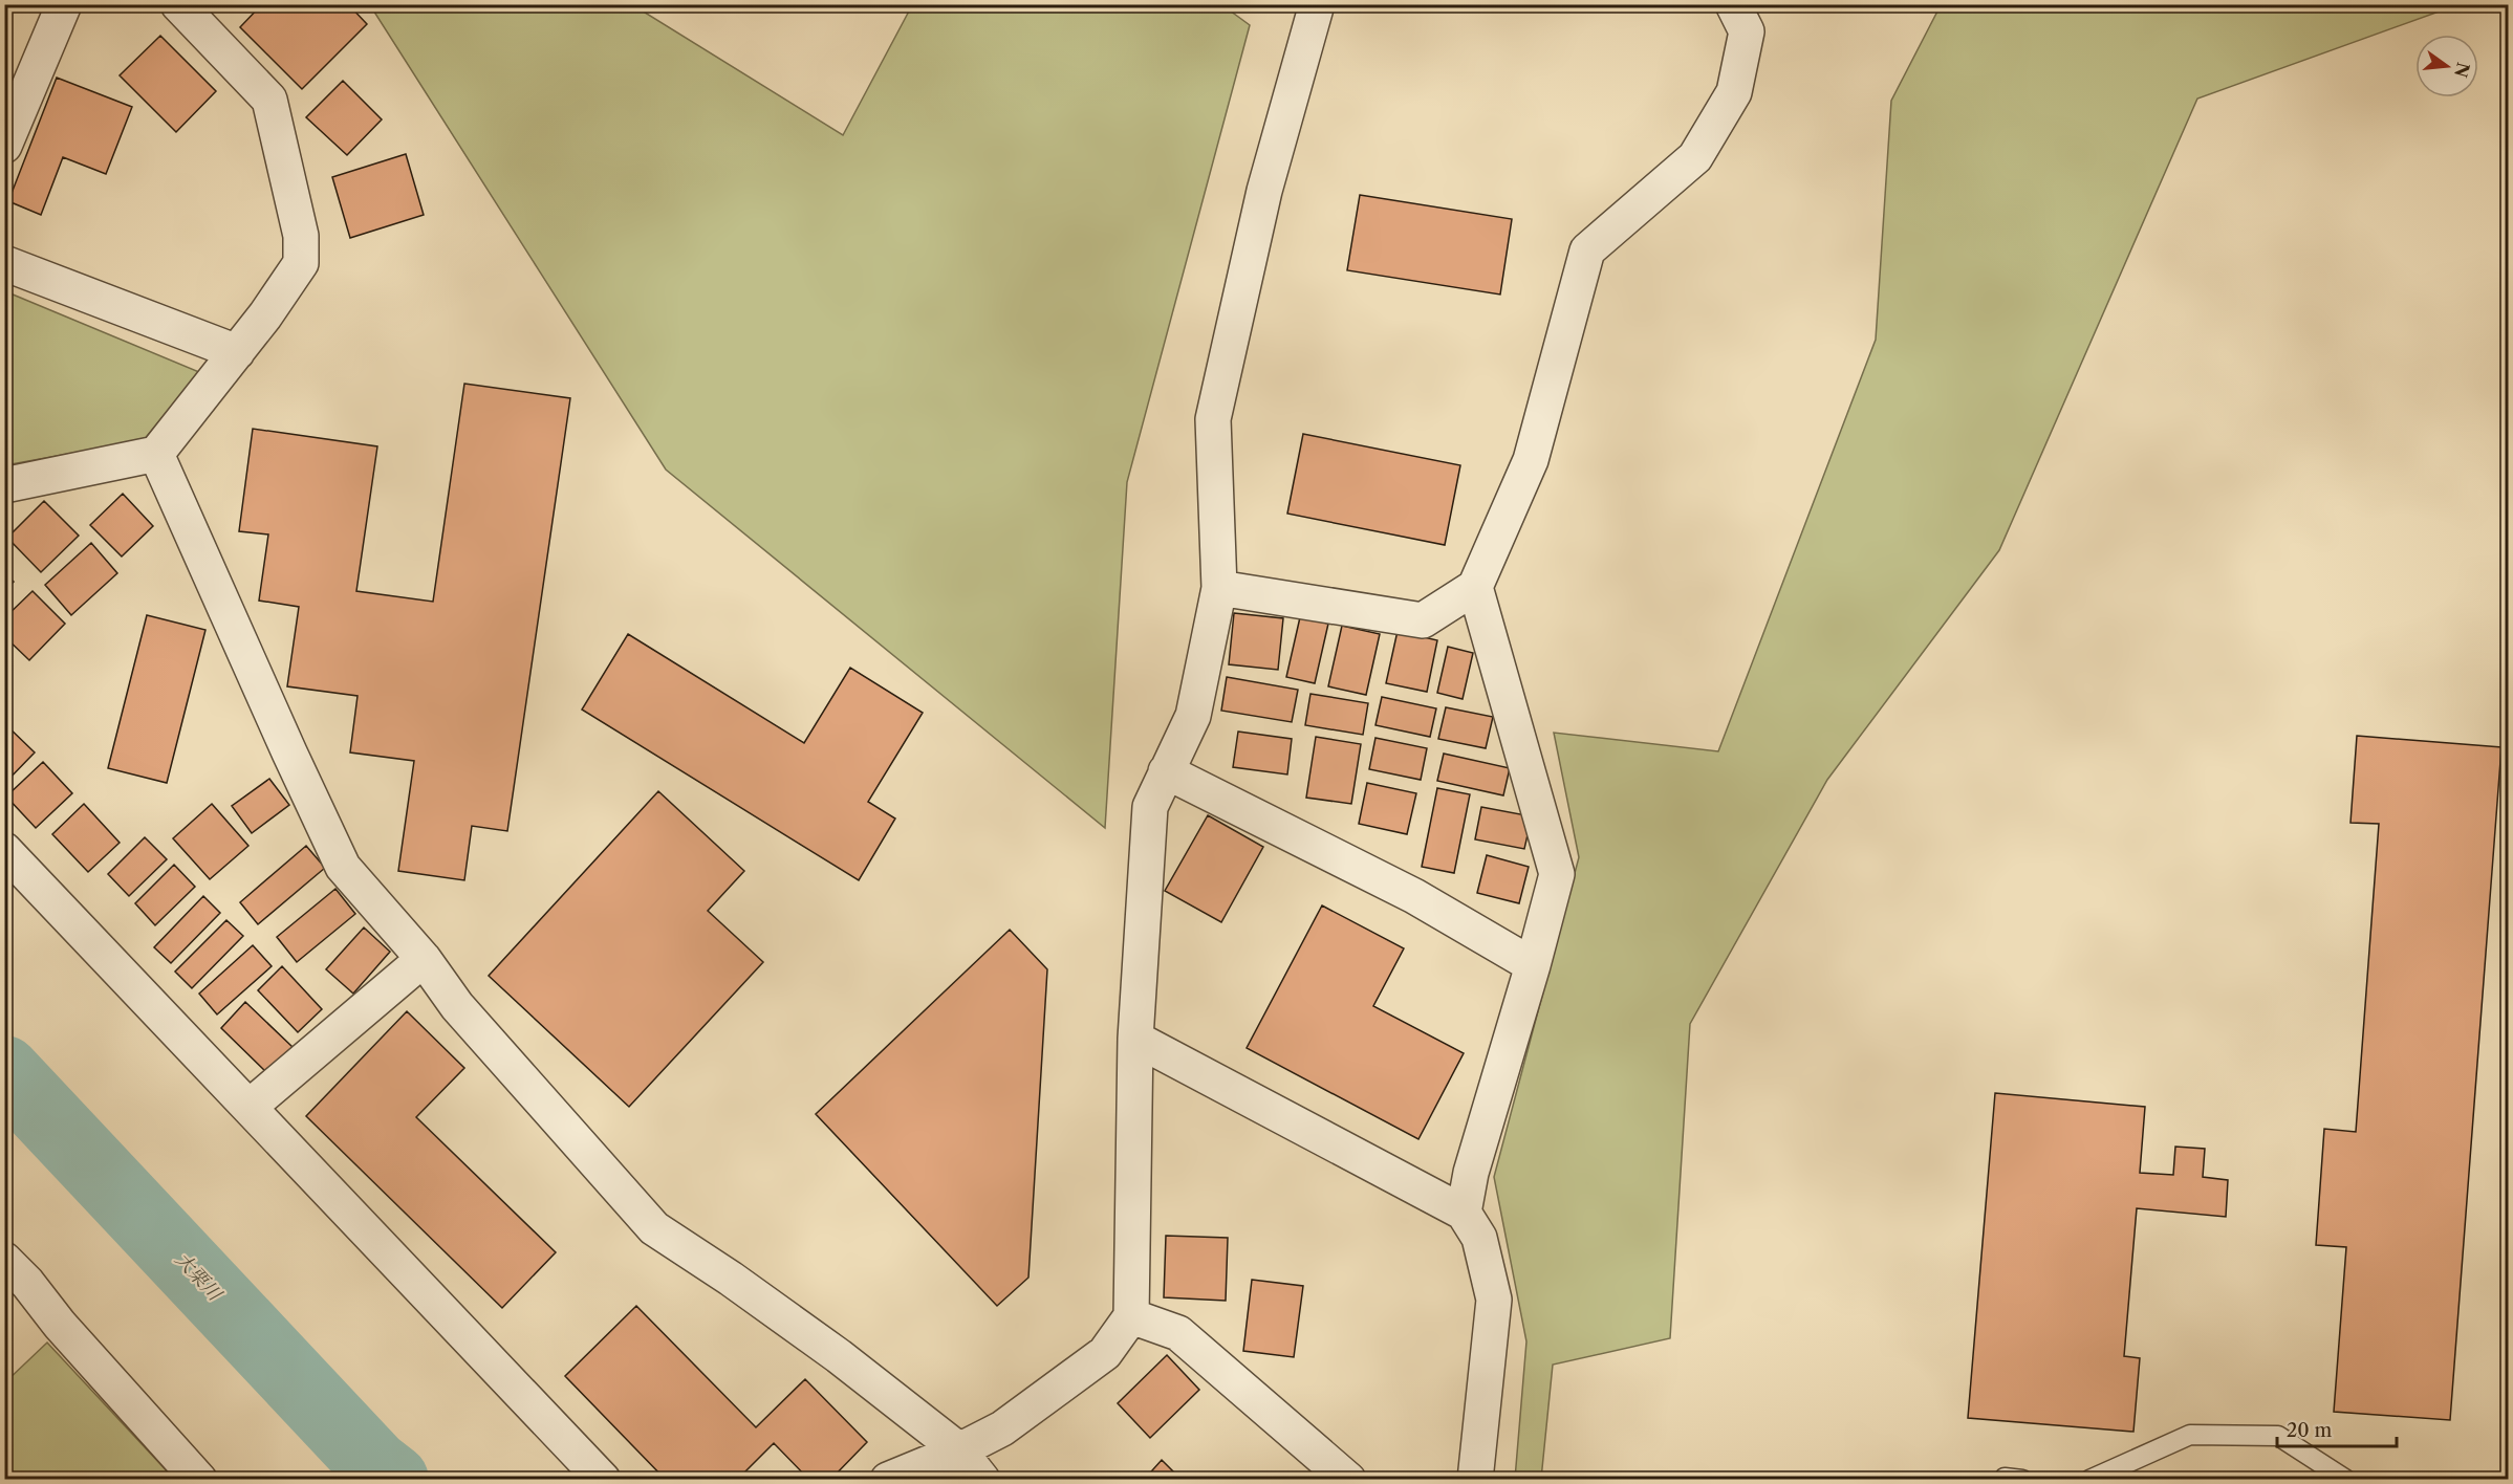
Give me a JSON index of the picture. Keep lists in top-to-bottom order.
{
  "water": ["大栗川"],
  "scale_bar": "20 m",
  "north": "right"
}
